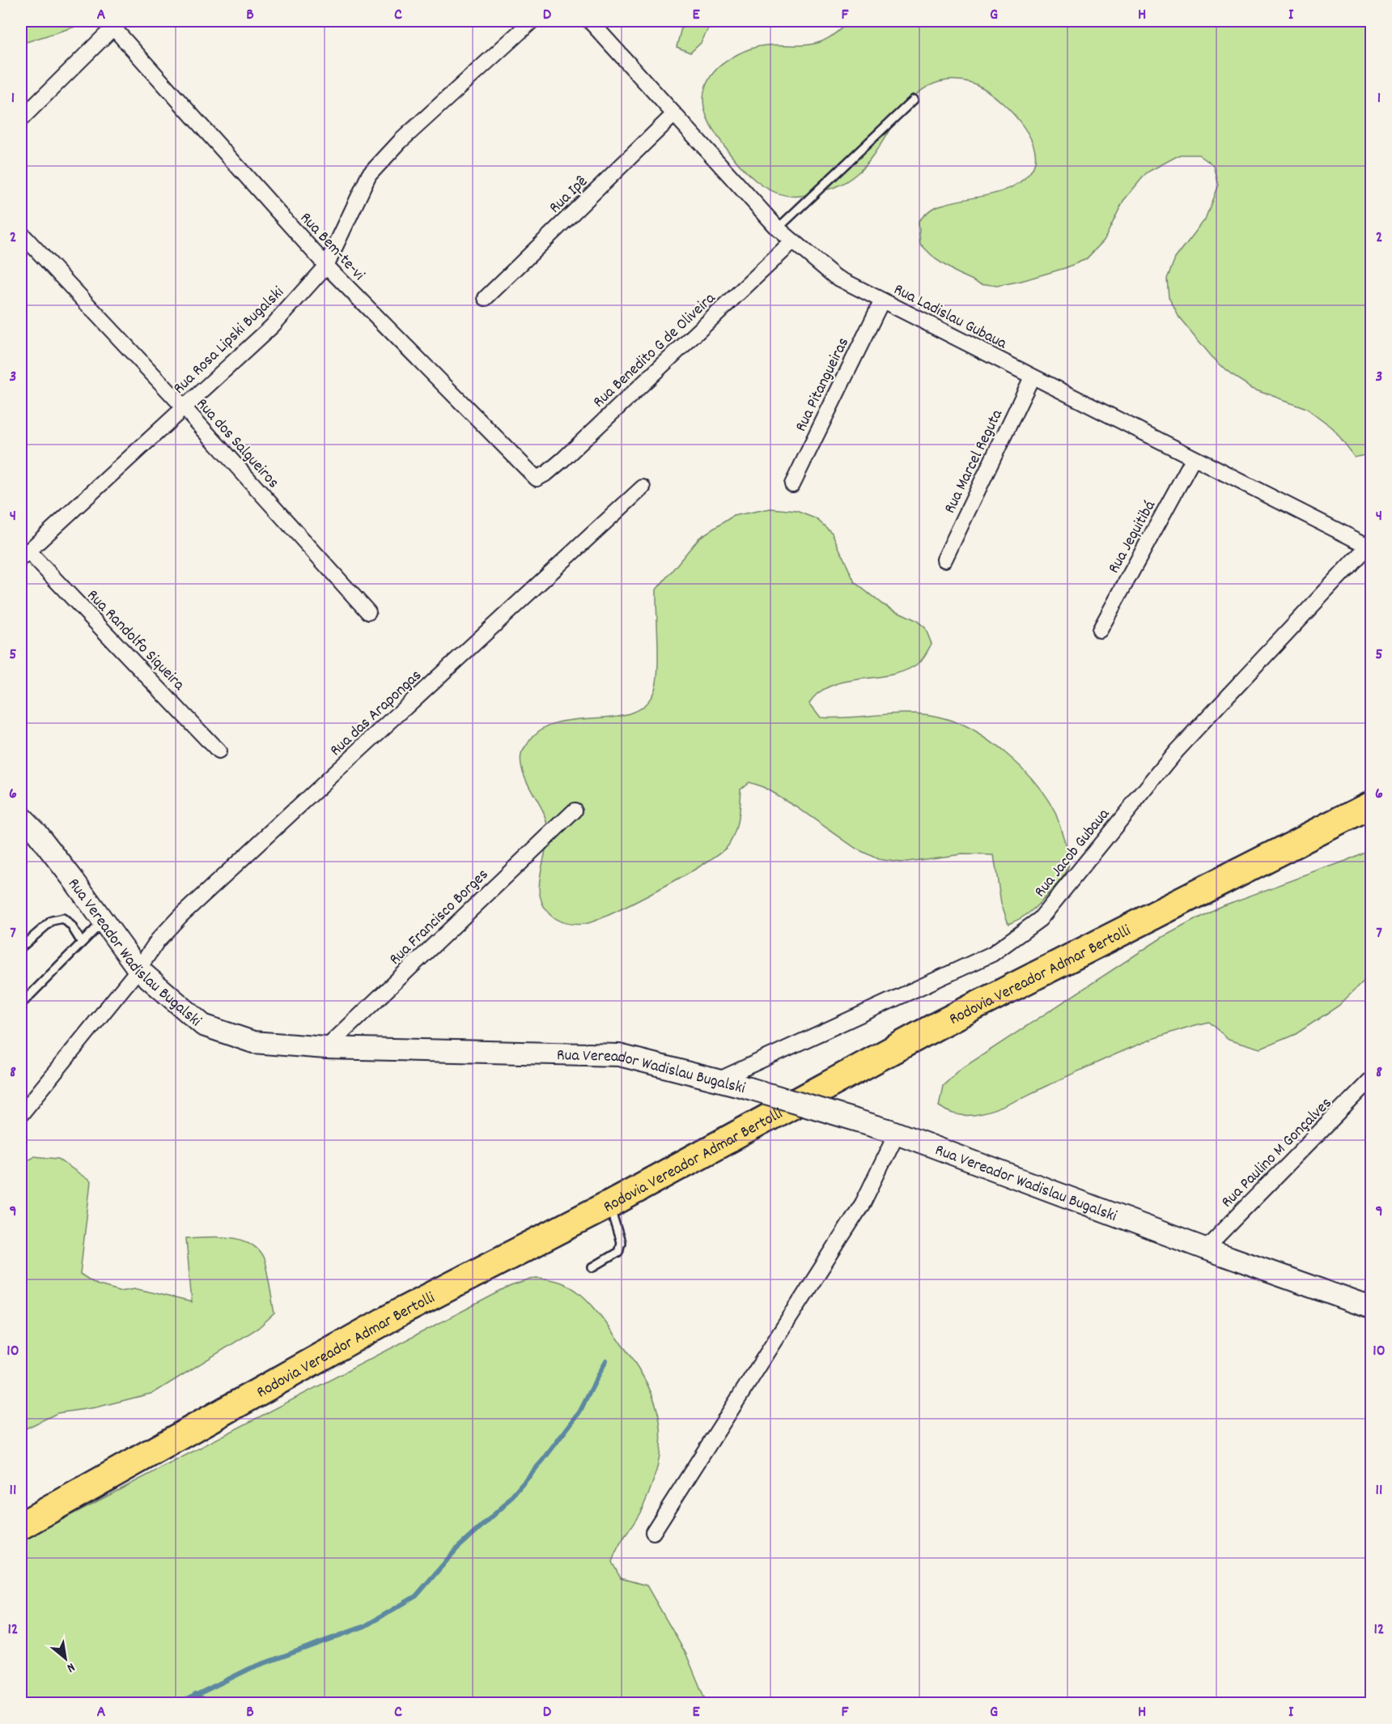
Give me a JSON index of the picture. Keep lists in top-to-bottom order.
{
  "streets": {
    "highway": ["Rodovia Vereador Admar Bertolli"],
    "main road": ["Rua Vereador Wadislau Bugalski"],
    "street": [
      "Rua Ipê",
      "Rua Bem-te-vi",
      "Rua Ladislau Gubaua",
      "Rua Rosa Lipski Bugalski",
      "Rua Benedito G de Oliveira",
      "Rua Pitangueiras",
      "Rua dos Salgueiros",
      "Rua Marcel Reguta",
      "Rua Jequitibá",
      "Rua Randolfo Siqueira",
      "Rua das Arapongas",
      "Rua Jacob Gubaua",
      "Rua Francisco Borges",
      "Rua Paulino M Gonçalves"
    ]
  },
  "crossings": [
    ["Rua Ipê", "Rua Ladislau Gubaua"],
    ["Rua Bem-te-vi", "Rua Rosa Lipski Bugalski"],
    ["Rua Bem-te-vi", "Rua Benedito G de Oliveira"],
    ["Rua Ladislau Gubaua", "Rua Benedito G de Oliveira"],
    ["Rua Ladislau Gubaua", "Rua Pitangueiras"],
    ["Rua Ladislau Gubaua", "Rua Marcel Reguta"],
    ["Rua Ladislau Gubaua", "Rua Jequitibá"],
    ["Rua Ladislau Gubaua", "Rua Jacob Gubaua"],
    ["Rua Rosa Lipski Bugalski", "Rua dos Salgueiros"],
    ["Rua Rosa Lipski Bugalski", "Rua Randolfo Siqueira"],
    ["Rua das Arapongas", "Rua Vereador Wadislau Bugalski"],
    ["Rua Jacob Gubaua", "Rua Vereador Wadislau Bugalski"],
    ["Rua Francisco Borges", "Rua Vereador Wadislau Bugalski"],
    ["Rua Vereador Wadislau Bugalski", "Rua Paulino M Gonçalves"]
  ],
  "north": "bottom right",
  "grid": {
    "columns": [
      "A",
      "B",
      "C",
      "D",
      "E",
      "F",
      "G",
      "H",
      "I"
    ],
    "rows": [
      "1",
      "2",
      "3",
      "4",
      "5",
      "6",
      "7",
      "8",
      "9",
      "10",
      "11",
      "12"
    ]
  }
}
